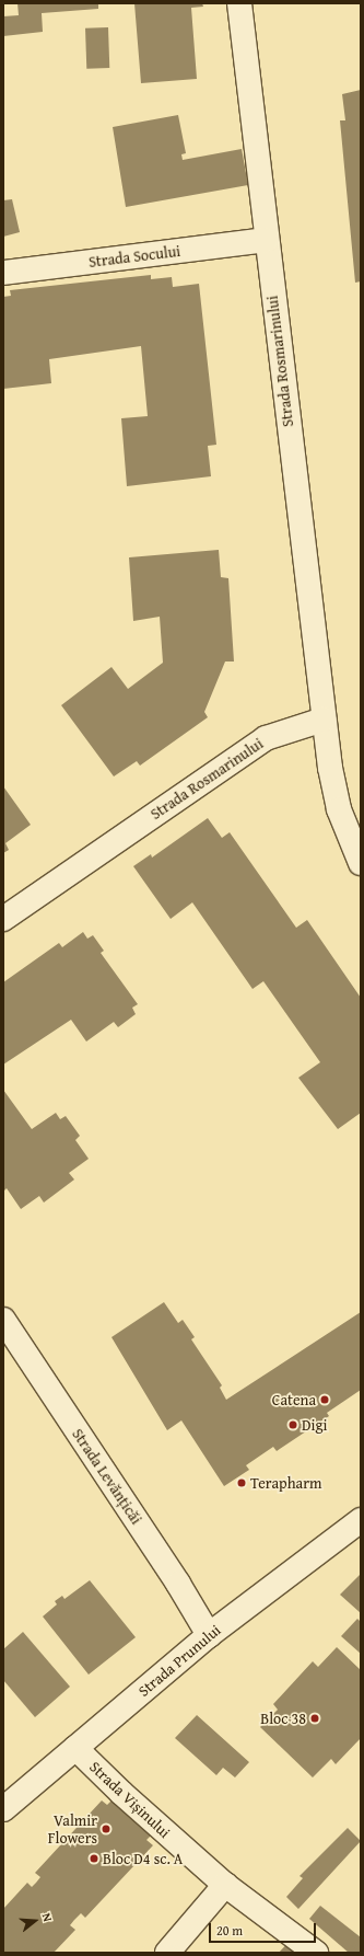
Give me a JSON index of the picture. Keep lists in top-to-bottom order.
{
  "streets": {
    "street": [
      "Strada Socului",
      "Strada Rosmarinului",
      "Strada Levănțicăi",
      "Strada Prunului",
      "Strada Vișinului"
    ]
  },
  "crossings": [
    ["Strada Socului", "Strada Rosmarinului"],
    ["Strada Levănțicăi", "Strada Prunului"],
    ["Strada Prunului", "Strada Vișinului"]
  ],
  "places": [
    "Catena",
    "Digi",
    "Terapharm",
    "Bloc 38",
    "Valmir Flowers",
    "Bloc D4 sc. A"
  ],
  "scale_bar": "20 m",
  "north": "right"
}
